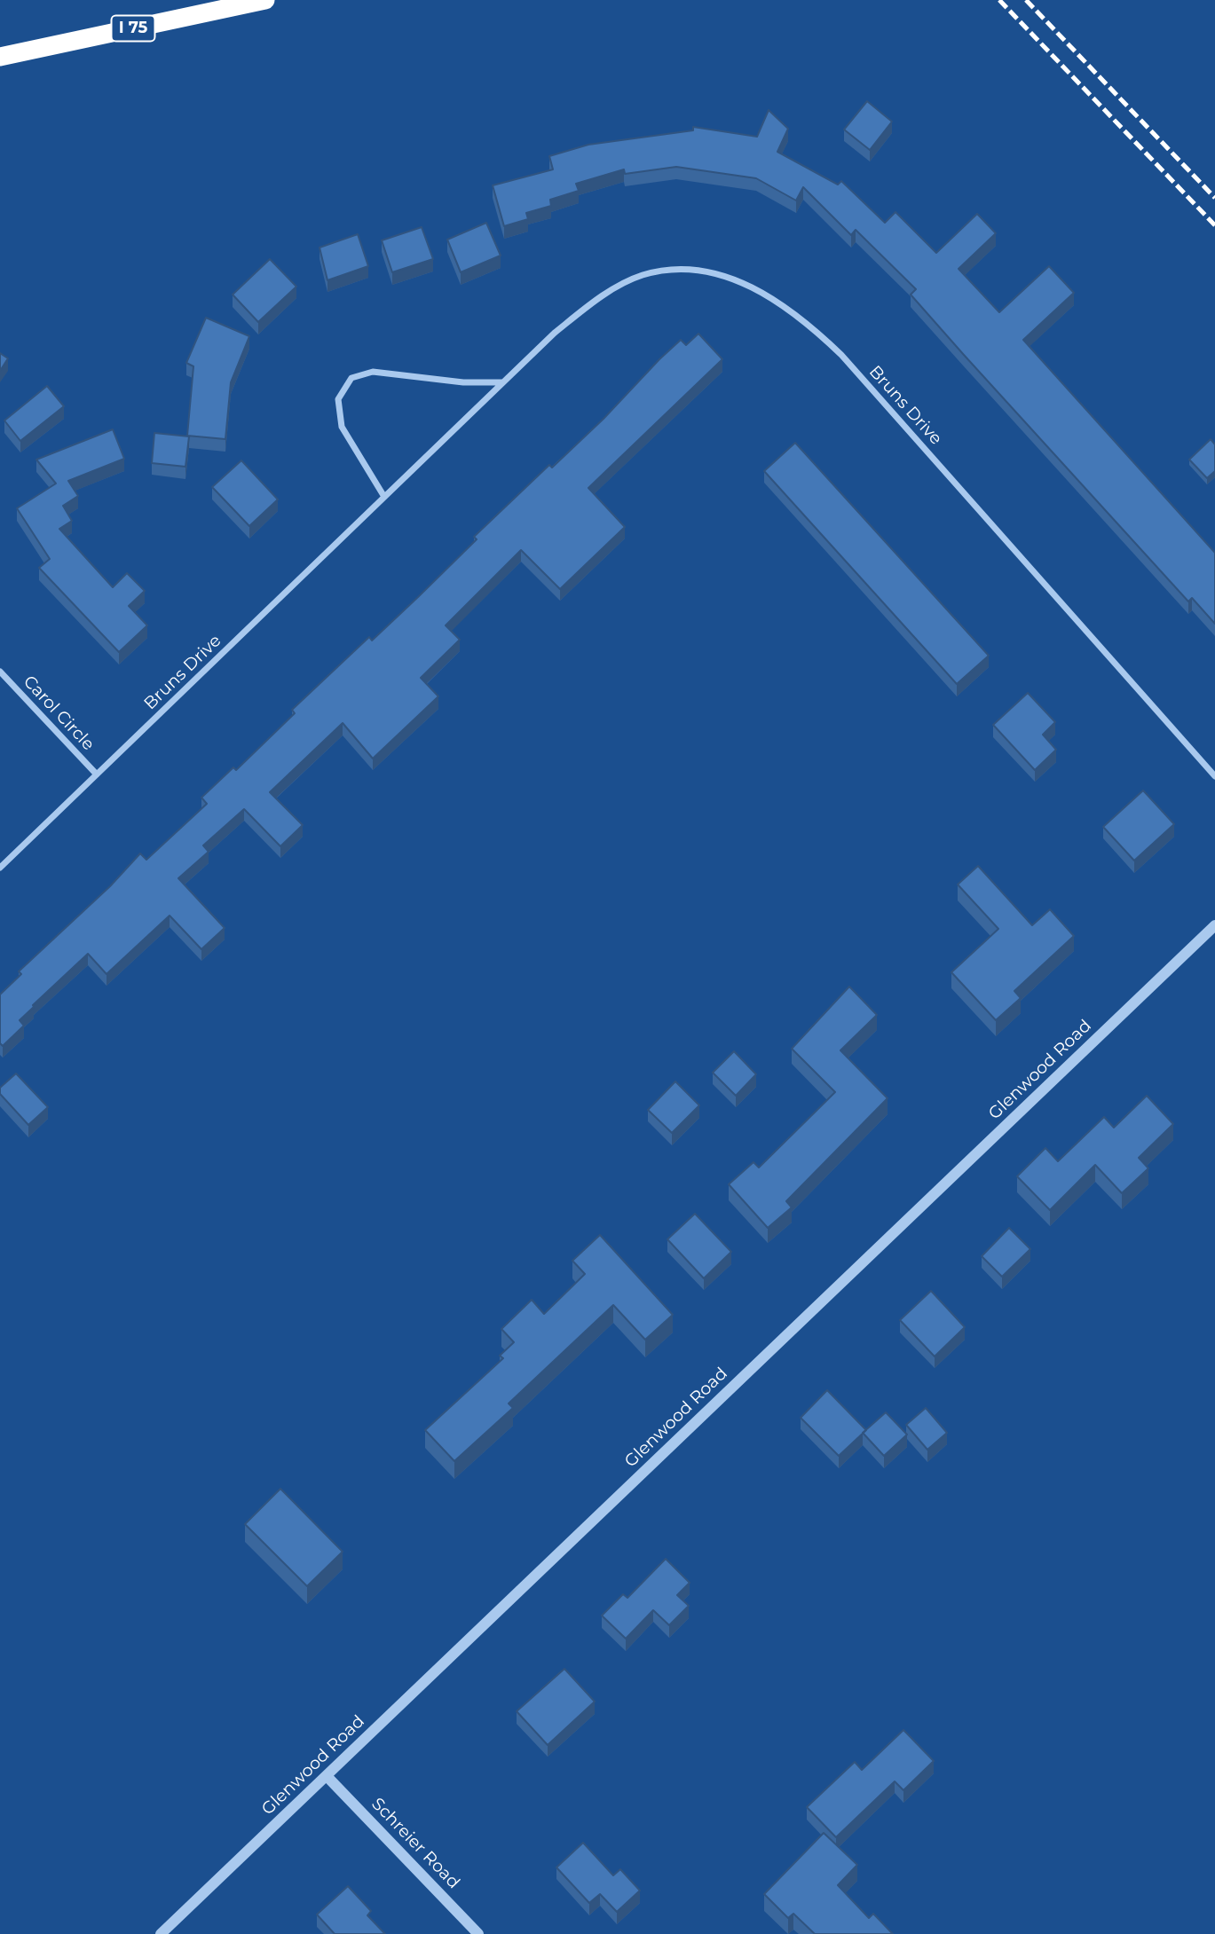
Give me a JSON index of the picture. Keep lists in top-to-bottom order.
{
  "streets": {
    "highway": ["I 75"],
    "street": [
      "Bruns Drive",
      "Carol Circle",
      "Glenwood Road",
      "Schreier Road"
    ]
  },
  "crossings": [
    ["Bruns Drive", "Carol Circle"],
    ["Glenwood Road", "Schreier Road"]
  ]
}
